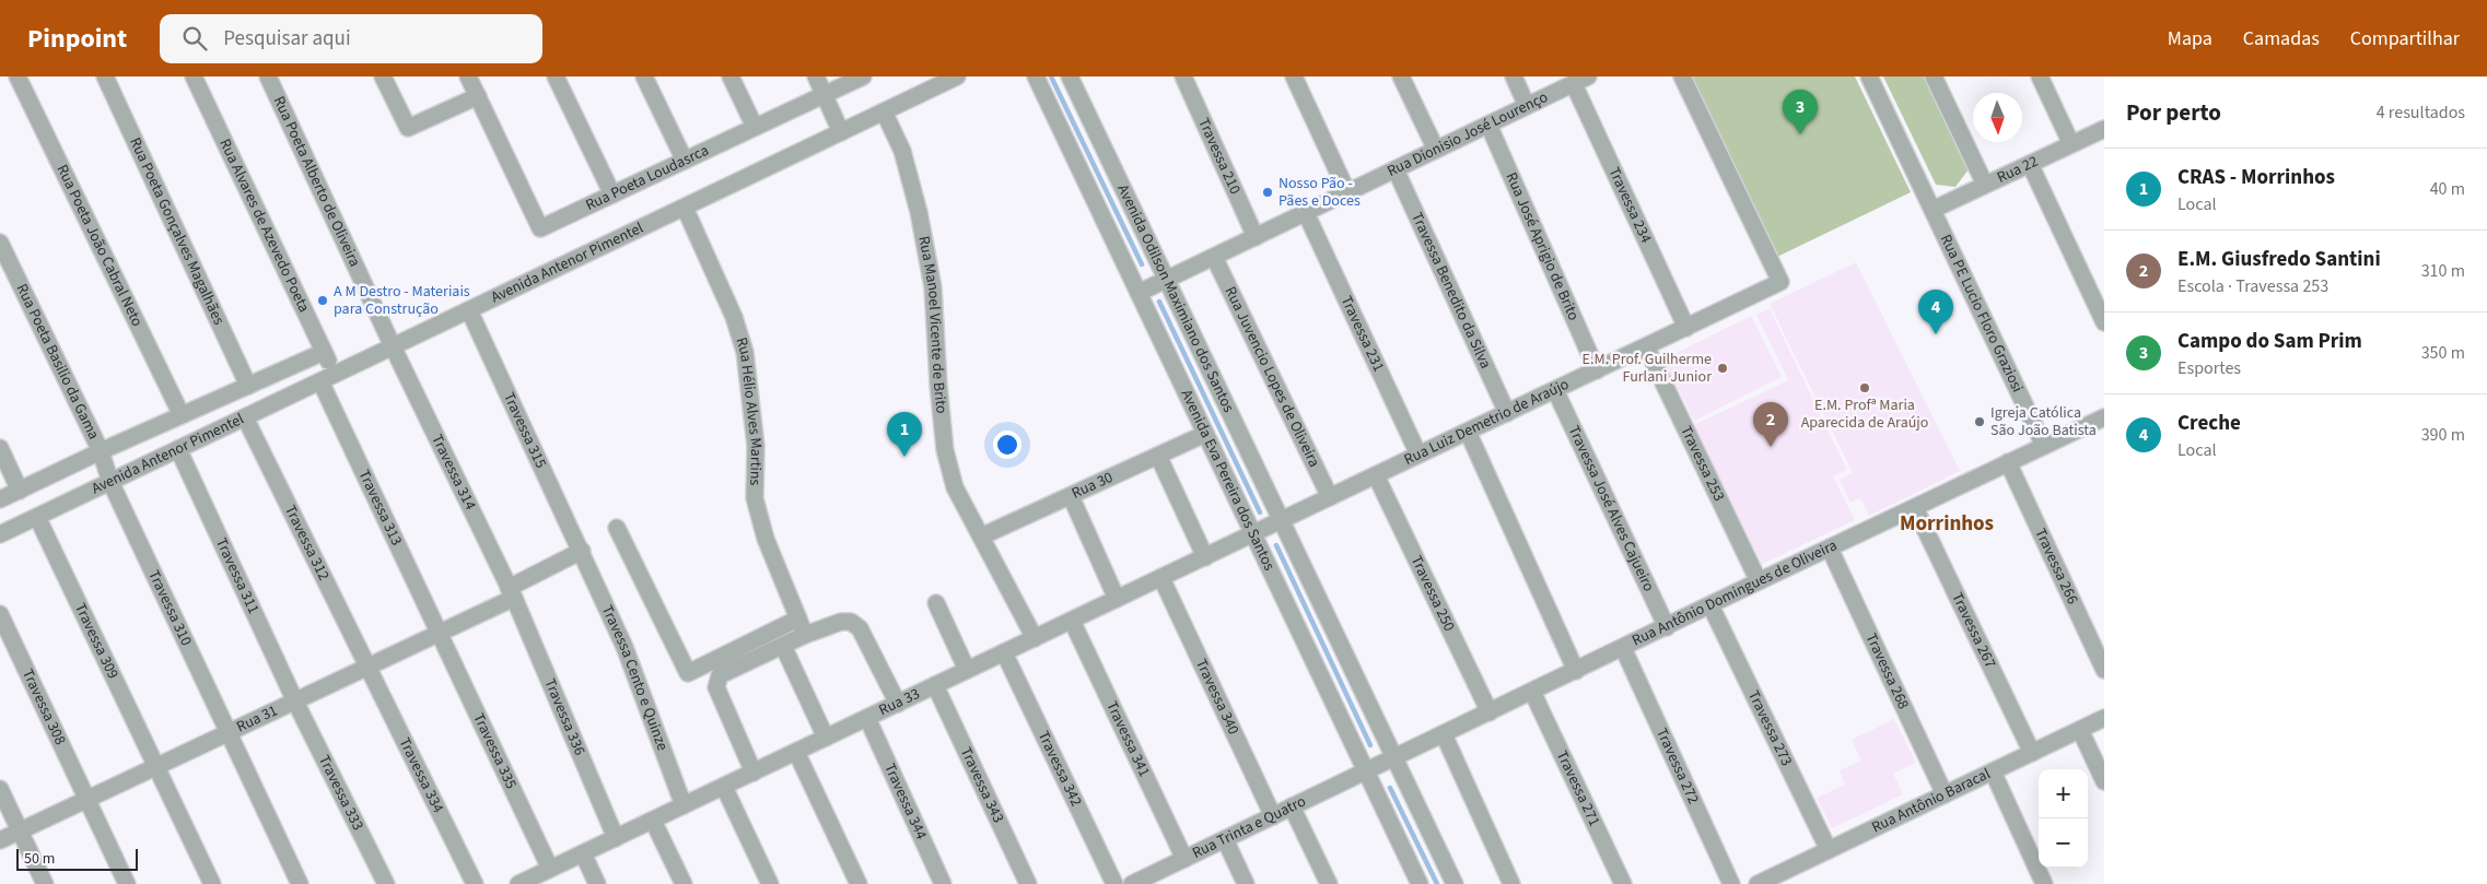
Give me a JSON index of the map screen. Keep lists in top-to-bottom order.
{
  "streets": {
    "street": [
      "Rua Dionisio José Lourenço",
      "Travessa 210",
      "Rua 22",
      "Rua Poeta Loudasrca",
      "Rua Poeta Alberto de Oliveira",
      "Travessa 234",
      "Rua Alvares de Azevedo Poeta",
      "Rua Poeta Gonçalves Magalhães",
      "Rua Poeta João Cabral Neto",
      "Rua José Aprigio de Brito",
      "Avenida Antenor Pimentel",
      "Travessa Benedito da Silva",
      "Avenida Odilson Maximiano dos Santos",
      "Rua PE Lucio Floro Graziosi",
      "Rua Manoel Vicente de Brito",
      "Travessa 231",
      "Rua Poeta Basilio da Gama",
      "Rua Juvencio Lopes de Oliveira",
      "Rua Hélio Alves Martins",
      "Rua Luiz Demetrio de Araújo",
      "Travessa 315",
      "Travessa 253",
      "Travessa 314",
      "Avenida Eva Pereira dos Santos",
      "Rua 30",
      "Travessa 313",
      "Travessa José Alves Cajueiro",
      "Travessa 312",
      "Travessa 266",
      "Travessa 311",
      "Travessa 250",
      "Rua Antônio Domingues de Oliveira",
      "Travessa 310",
      "Travessa 267",
      "Travessa 309",
      "Travessa 268",
      "Travessa Cento e Quinze",
      "Travessa 340",
      "Rua 33",
      "Travessa 308",
      "Travessa 336",
      "Rua 31",
      "Travessa 273",
      "Travessa 341",
      "Travessa 335",
      "Travessa 272",
      "Travessa 342",
      "Travessa 334",
      "Travessa 343",
      "Travessa 271",
      "Travessa 333",
      "Travessa 344",
      "Rua Antônio Baracal",
      "Rua Trinta e Quatro"
    ]
  },
  "crossings": [
    ["Rua Dionisio José Lourenço", "Travessa 210"],
    ["Rua Dionisio José Lourenço", "Travessa 234"],
    ["Rua Dionisio José Lourenço", "Rua José Aprigio de Brito"],
    ["Rua Dionisio José Lourenço", "Travessa Benedito da Silva"],
    ["Rua Dionisio José Lourenço", "Avenida Odilson Maximiano dos Santos"],
    ["Rua Dionisio José Lourenço", "Travessa 231"],
    ["Rua Dionisio José Lourenço", "Rua Juvencio Lopes de Oliveira"],
    ["Rua Dionisio José Lourenço", "Avenida Eva Pereira dos Santos"],
    ["Rua 22", "Rua PE Lucio Floro Graziosi"],
    ["Rua Poeta Alberto de Oliveira", "Avenida Antenor Pimentel"],
    ["Rua Poeta Alberto de Oliveira", "Travessa 314"],
    ["Travessa 234", "Rua Luiz Demetrio de Araújo"],
    ["Rua Alvares de Azevedo Poeta", "Avenida Antenor Pimentel"],
    ["Rua Alvares de Azevedo Poeta", "Travessa 313"],
    ["Rua José Aprigio de Brito", "Rua Luiz Demetrio de Araújo"],
    ["Avenida Antenor Pimentel", "Rua Manoel Vicente de Brito"],
    ["Avenida Antenor Pimentel", "Rua Poeta Basilio da Gama"],
    ["Avenida Antenor Pimentel", "Rua Hélio Alves Martins"],
    ["Avenida Antenor Pimentel", "Travessa 315"],
    ["Avenida Antenor Pimentel", "Travessa 314"],
    ["Avenida Antenor Pimentel", "Travessa 313"],
    ["Avenida Antenor Pimentel", "Travessa 312"],
    ["Avenida Antenor Pimentel", "Travessa 311"],
    ["Avenida Antenor Pimentel", "Travessa 310"],
    ["Avenida Antenor Pimentel", "Travessa 309"],
    ["Travessa Benedito da Silva", "Rua Luiz Demetrio de Araújo"],
    ["Avenida Odilson Maximiano dos Santos", "Rua Luiz Demetrio de Araújo"],
    ["Avenida Odilson Maximiano dos Santos", "Rua 33"],
    ["Rua PE Lucio Floro Graziosi", "Rua Antônio Domingues de Oliveira"],
    ["Rua Manoel Vicente de Brito", "Rua 30"],
    ["Rua Manoel Vicente de Brito", "Rua 33"],
    ["Travessa 231", "Rua Luiz Demetrio de Araújo"],
    ["Rua Poeta Basilio da Gama", "Travessa 310"],
    ["Rua Juvencio Lopes de Oliveira", "Rua Luiz Demetrio de Araújo"],
    ["Rua Luiz Demetrio de Araújo", "Travessa 253"],
    ["Rua Luiz Demetrio de Araújo", "Travessa José Alves Cajueiro"],
    ["Rua Luiz Demetrio de Araújo", "Travessa 250"],
    ["Rua Luiz Demetrio de Araújo", "Rua 33"],
    ["Travessa 315", "Travessa Cento e Quinze"],
    ["Travessa 315", "Rua 31"],
    ["Travessa 253", "Rua Antônio Domingues de Oliveira"],
    ["Travessa 314", "Travessa 336"],
    ["Travessa 314", "Rua 31"],
    ["Avenida Eva Pereira dos Santos", "Rua 30"],
    ["Avenida Eva Pereira dos Santos", "Rua Antônio Domingues de Oliveira"],
    ["Avenida Eva Pereira dos Santos", "Rua 33"],
    ["Avenida Eva Pereira dos Santos", "Rua Trinta e Quatro"],
    ["Travessa 313", "Rua 31"],
    ["Travessa 313", "Travessa 335"],
    ["Travessa José Alves Cajueiro", "Rua Antônio Domingues de Oliveira"],
    ["Travessa 312", "Rua 31"],
    ["Travessa 312", "Travessa 334"],
    ["Travessa 266", "Rua Antônio Domingues de Oliveira"],
    ["Travessa 311", "Rua 31"],
    ["Travessa 311", "Travessa 333"],
    ["Travessa 250", "Rua Antônio Domingues de Oliveira"],
    ["Rua Antônio Domingues de Oliveira", "Travessa 267"],
    ["Rua Antônio Domingues de Oliveira", "Travessa 268"],
    ["Rua Antônio Domingues de Oliveira", "Travessa 273"],
    ["Rua Antônio Domingues de Oliveira", "Travessa 272"],
    ["Rua Antônio Domingues de Oliveira", "Travessa 271"],
    ["Rua Antônio Domingues de Oliveira", "Rua Trinta e Quatro"],
    ["Travessa 310", "Rua 31"],
    ["Travessa 267", "Rua Antônio Baracal"],
    ["Travessa 309", "Rua 31"],
    ["Travessa 268", "Rua Antônio Baracal"],
    ["Travessa Cento e Quinze", "Rua 33"],
    ["Travessa Cento e Quinze", "Rua 31"],
    ["Travessa 340", "Rua 33"],
    ["Travessa 340", "Rua Trinta e Quatro"],
    ["Rua 33", "Travessa 336"],
    ["Rua 33", "Travessa 341"],
    ["Rua 33", "Travessa 335"],
    ["Rua 33", "Travessa 342"],
    ["Rua 33", "Travessa 343"],
    ["Rua 33", "Travessa 344"],
    ["Travessa 308", "Rua 31"],
    ["Travessa 336", "Rua 31"],
    ["Rua 31", "Travessa 335"],
    ["Rua 31", "Travessa 334"],
    ["Rua 31", "Travessa 333"],
    ["Travessa 273", "Rua Antônio Baracal"],
    ["Travessa 341", "Rua Trinta e Quatro"]
  ],
  "districts": ["Morrinhos"],
  "places": [
    "Nosso Pão - Pães e Doces",
    "A M Destro - Materiais para Construção",
    "E.M. Prof. Guilherme Furlani Junior",
    "E.M. Profª Maria Aparecida de Araújo",
    "Igreja Católica São João Batista"
  ],
  "scale_bar": "50 m",
  "north": "bottom",
  "page": {
    "header": "Pinpoint",
    "search": "Pesquisar aqui",
    "nav": ["Mapa", "Camadas", "Compartilhar"],
    "heading": ["Por perto", "4 resultados"],
    "pins": [
      "3",
      "4",
      "2",
      "1"
    ],
    "list": [
      {
        "mark": "1",
        "name": "CRAS - Morrinhos",
        "note": "Local",
        "value": "40 m"
      },
      {
        "mark": "2",
        "name": "E.M. Giusfredo Santini",
        "note": "Escola · Travessa 253",
        "value": "310 m"
      },
      {
        "mark": "3",
        "name": "Campo do Sam Prim",
        "note": "Esportes",
        "value": "350 m"
      },
      {
        "mark": "4",
        "name": "Creche",
        "note": "Local",
        "value": "390 m"
      }
    ],
    "map_buttons": ["+", "−"],
    "scale": "50 m"
  }
}
